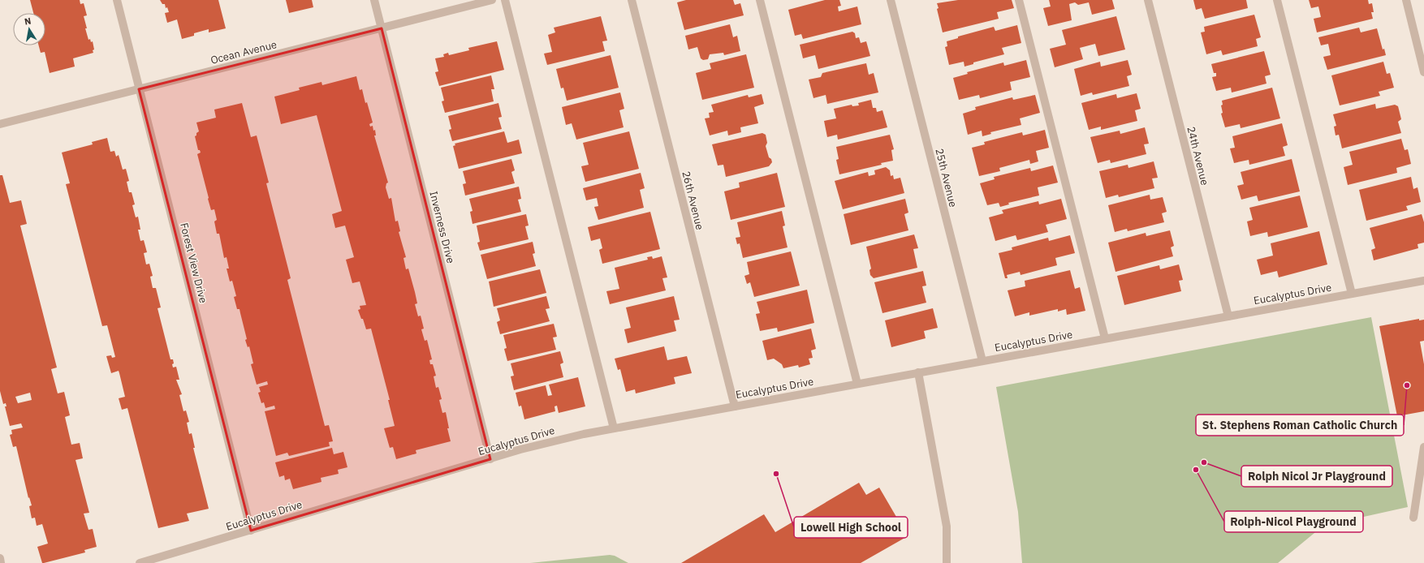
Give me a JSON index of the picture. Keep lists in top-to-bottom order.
{
  "streets": {
    "street": [
      "Ocean Avenue",
      "24th Avenue",
      "25th Avenue",
      "26th Avenue",
      "Inverness Drive",
      "Forest View Drive",
      "Eucalyptus Drive"
    ]
  },
  "crossings": [
    ["Ocean Avenue", "Inverness Drive"],
    ["Ocean Avenue", "Forest View Drive"],
    ["24th Avenue", "Eucalyptus Drive"],
    ["25th Avenue", "Eucalyptus Drive"],
    ["26th Avenue", "Eucalyptus Drive"],
    ["Inverness Drive", "Eucalyptus Drive"],
    ["Forest View Drive", "Eucalyptus Drive"]
  ],
  "places": [
    "St. Stephens Roman Catholic Church",
    "Rolph Nicol Jr Playground",
    "Rolph-Nicol Playground",
    "Lowell High School"
  ],
  "north": "top"
}
